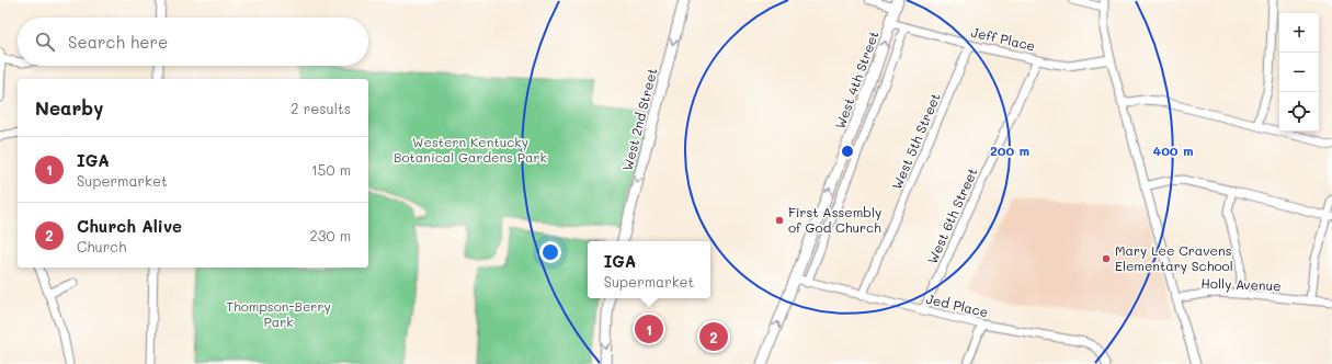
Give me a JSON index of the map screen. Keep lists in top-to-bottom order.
{
  "streets": {
    "main road": ["West 4th Street", "West 2nd Street"],
    "street": [
      "Jeff Place",
      "West 5th Street",
      "West 6th Street",
      "Holly Avenue",
      "Jed Place"
    ]
  },
  "crossings": [
    ["Jeff Place", "West 4th Street"],
    ["Jeff Place", "West 5th Street"],
    ["Jeff Place", "West 6th Street"],
    ["West 4th Street", "Jed Place"],
    ["West 5th Street", "Jed Place"],
    ["West 6th Street", "Jed Place"]
  ],
  "one_way": ["West 4th Street", "West 2nd Street"],
  "parks": ["Western Kentucky Botanical Gardens Park", "Thompson-Berry Park"],
  "places": ["First Assembly of God Church", "Mary Lee Cravens Elementary School"],
  "page": {
    "map_buttons": ["+", "−"],
    "search": "Search here",
    "heading": ["Nearby", "2 results"],
    "list": [
      {
        "mark": "1",
        "name": "IGA",
        "note": "Supermarket",
        "value": "150 m"
      },
      {
        "mark": "2",
        "name": "Church Alive",
        "note": "Church",
        "value": "230 m"
      }
    ],
    "popup": ["IGA", "Supermarket"],
    "pins": ["1", "2"]
  },
  "rings": ["200 m", "400 m"]
}
